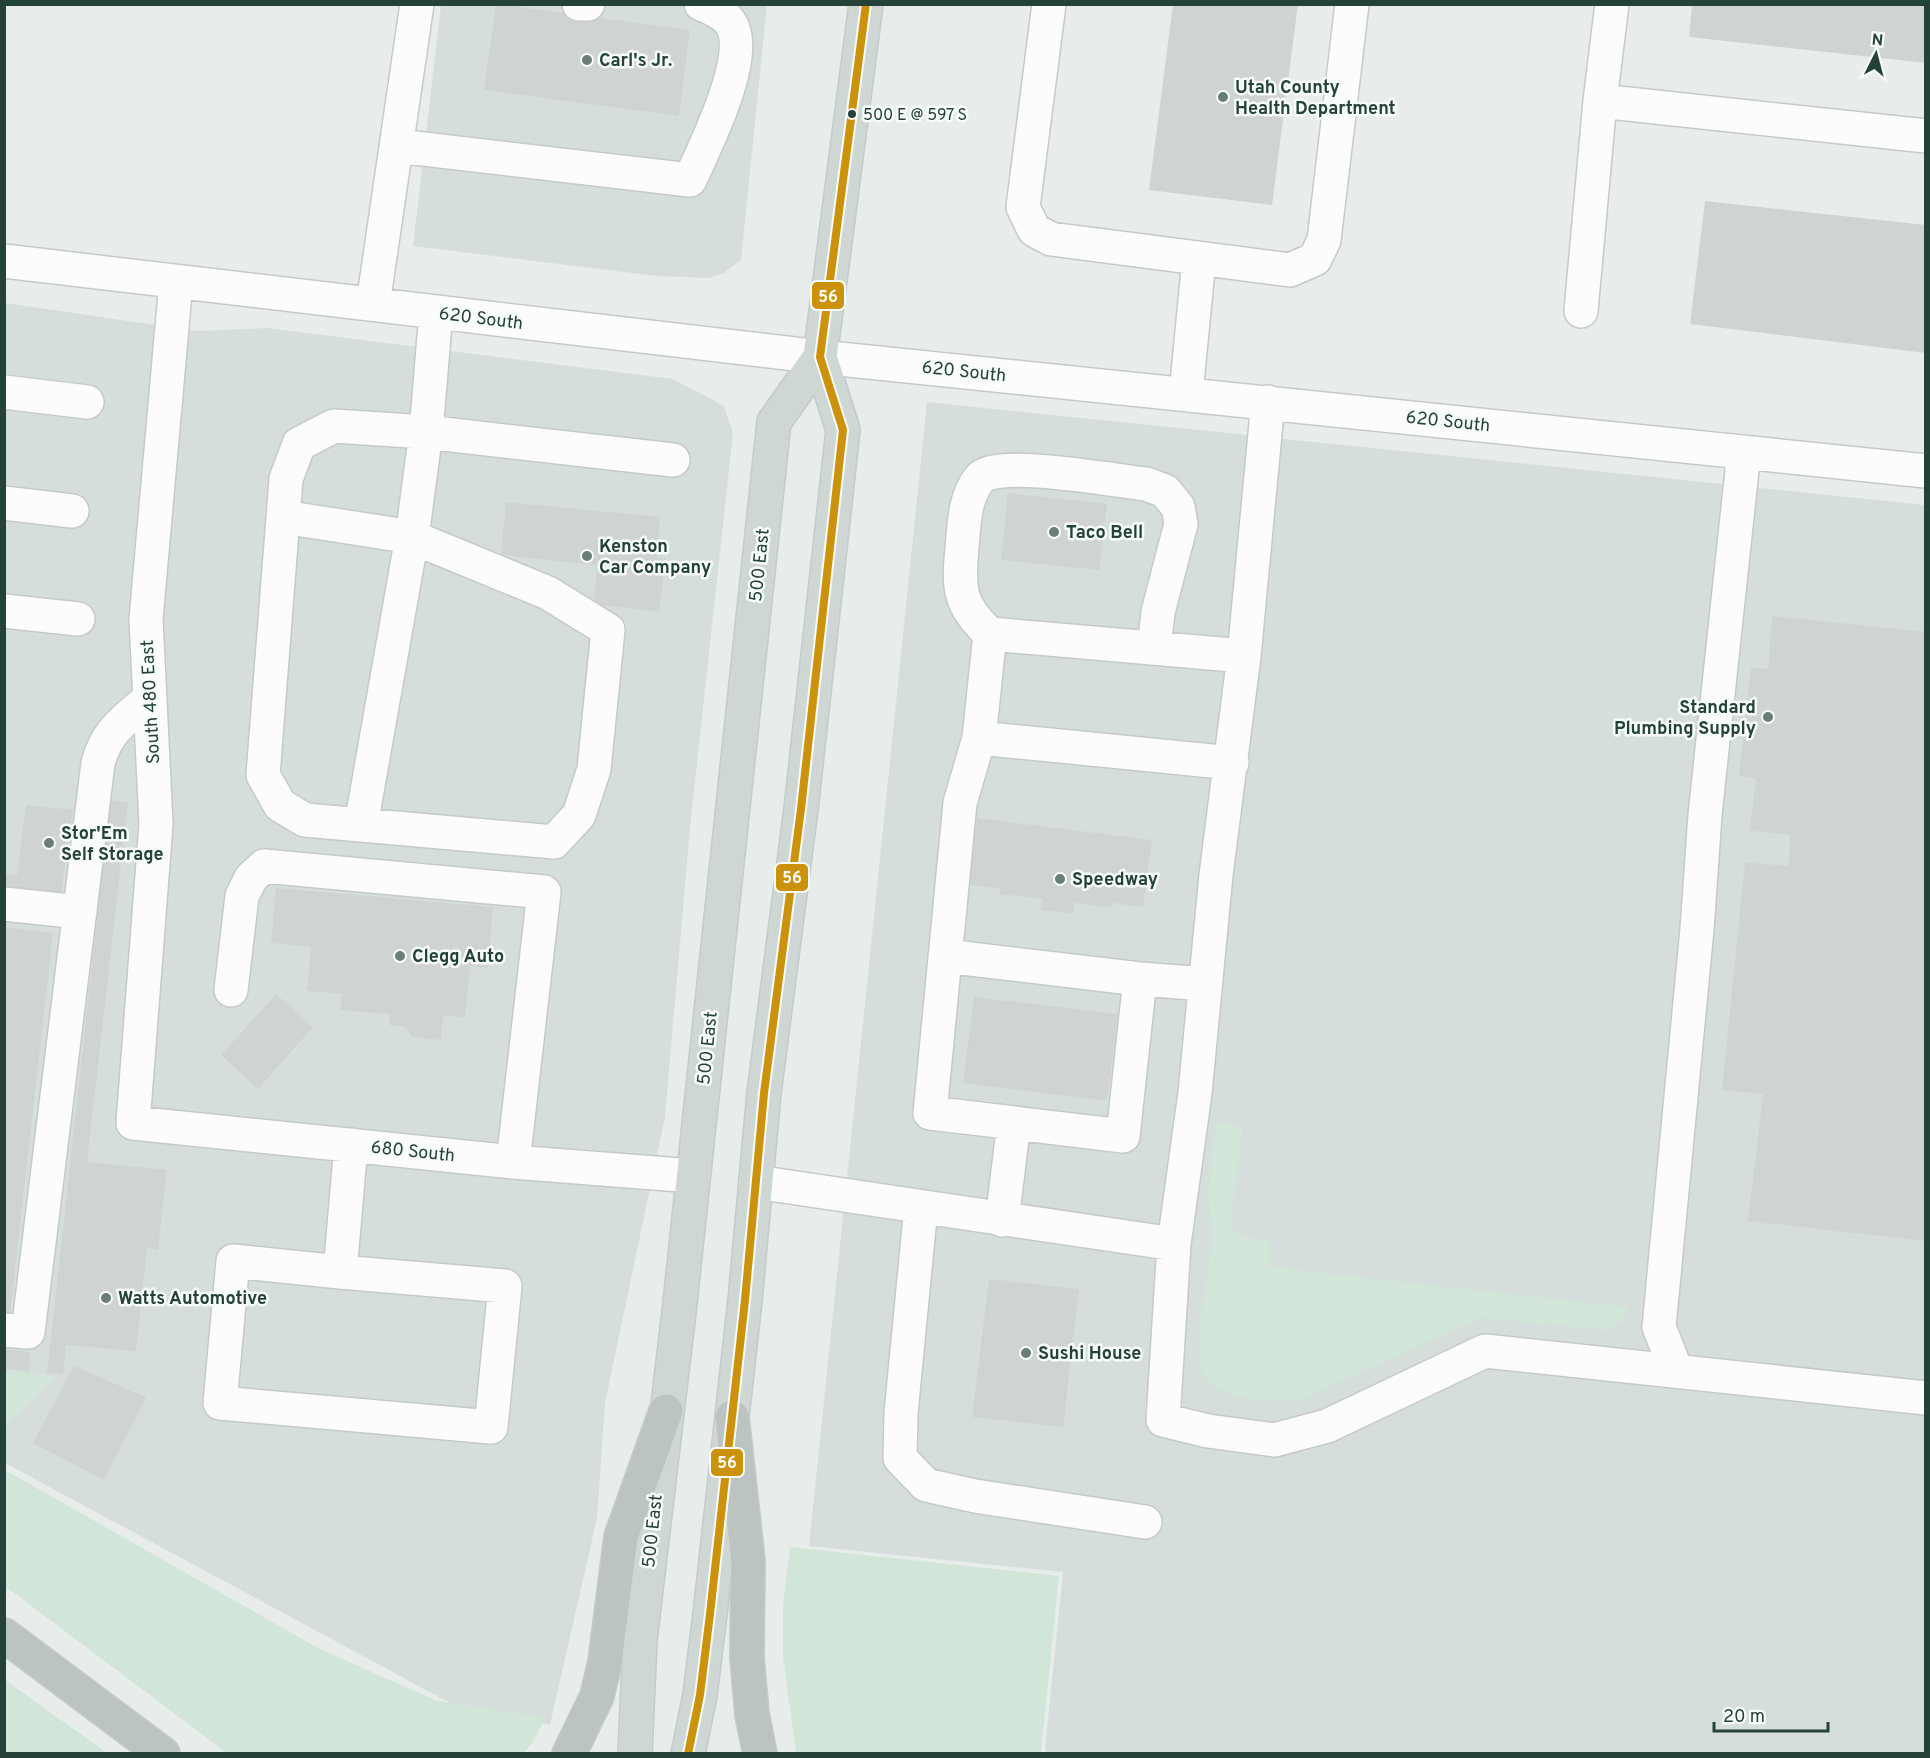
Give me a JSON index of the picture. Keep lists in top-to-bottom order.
{
  "streets": {
    "main road": ["500 East"],
    "street": ["620 South", "South 480 East", "680 South"]
  },
  "crossings": [
    ["620 South", "500 East"],
    ["620 South", "South 480 East"],
    ["500 East", "680 South"],
    ["South 480 East", "680 South"]
  ],
  "places": [
    "Carl's Jr.",
    "Utah County Health Department",
    "500 E @ 597 S",
    "Taco Bell",
    "Kenston Car Company",
    "Standard Plumbing Supply",
    "Stor'Em Self Storage",
    "Speedway",
    "Clegg Auto",
    "Watts Automotive",
    "Sushi House"
  ],
  "lines": ["transit line 56"],
  "scale_bar": "20 m",
  "north": "top"
}
